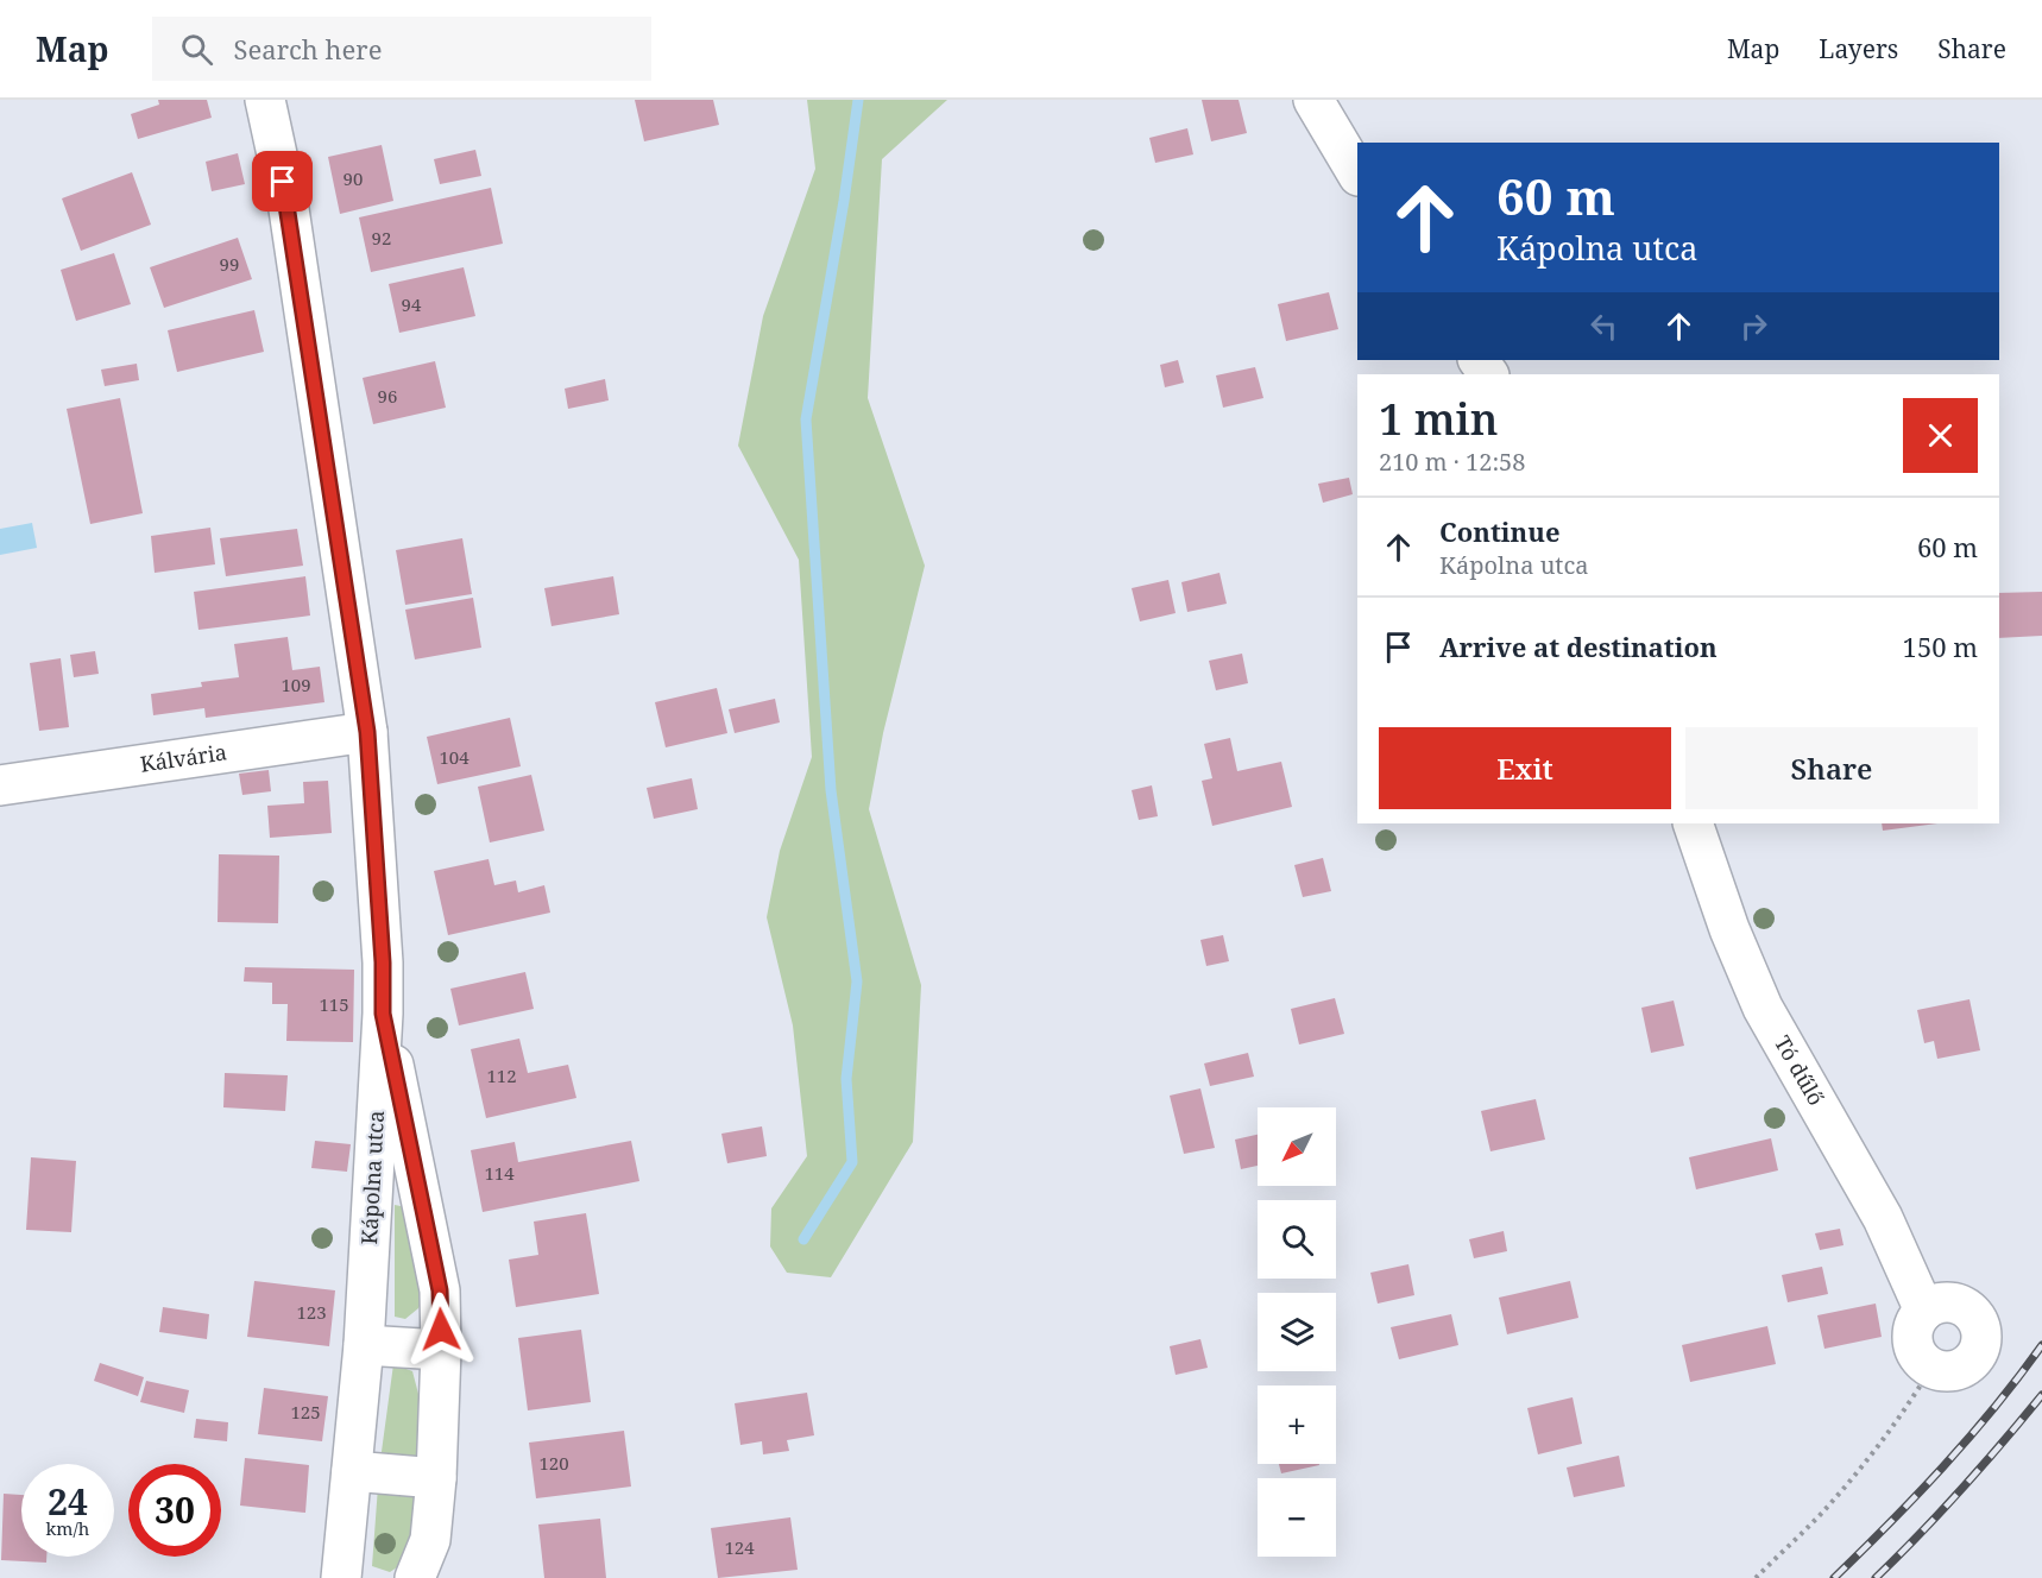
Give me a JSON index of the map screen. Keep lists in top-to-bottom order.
{
  "streets": {
    "street": ["Kálvária", "Tó dűlő", "Kápolna utca"]
  },
  "crossings": [
    ["Kálvária", "Kápolna utca"]
  ],
  "house_numbers": [
    "90",
    "92",
    "99",
    "94",
    "96",
    "109",
    "104",
    "115",
    "112",
    "114",
    "123",
    "125",
    "120",
    "124"
  ],
  "north": "bottom left",
  "page": {
    "header": "Map",
    "search": "Search here",
    "nav": ["Map", "Layers", "Share"],
    "turn": ["60 m", "Kápolna utca"],
    "heading": ["1 min", "210 m · 12:58"],
    "list": [
      {
        "name": "Continue",
        "note": "Kápolna utca",
        "value": "60 m"
      },
      {
        "name": "Arrive at destination",
        "value": "150 m"
      }
    ],
    "buttons": ["Exit", "Share"],
    "map_buttons": ["+", "−"],
    "speed": "24 km/h",
    "limit": "30"
  }
}
